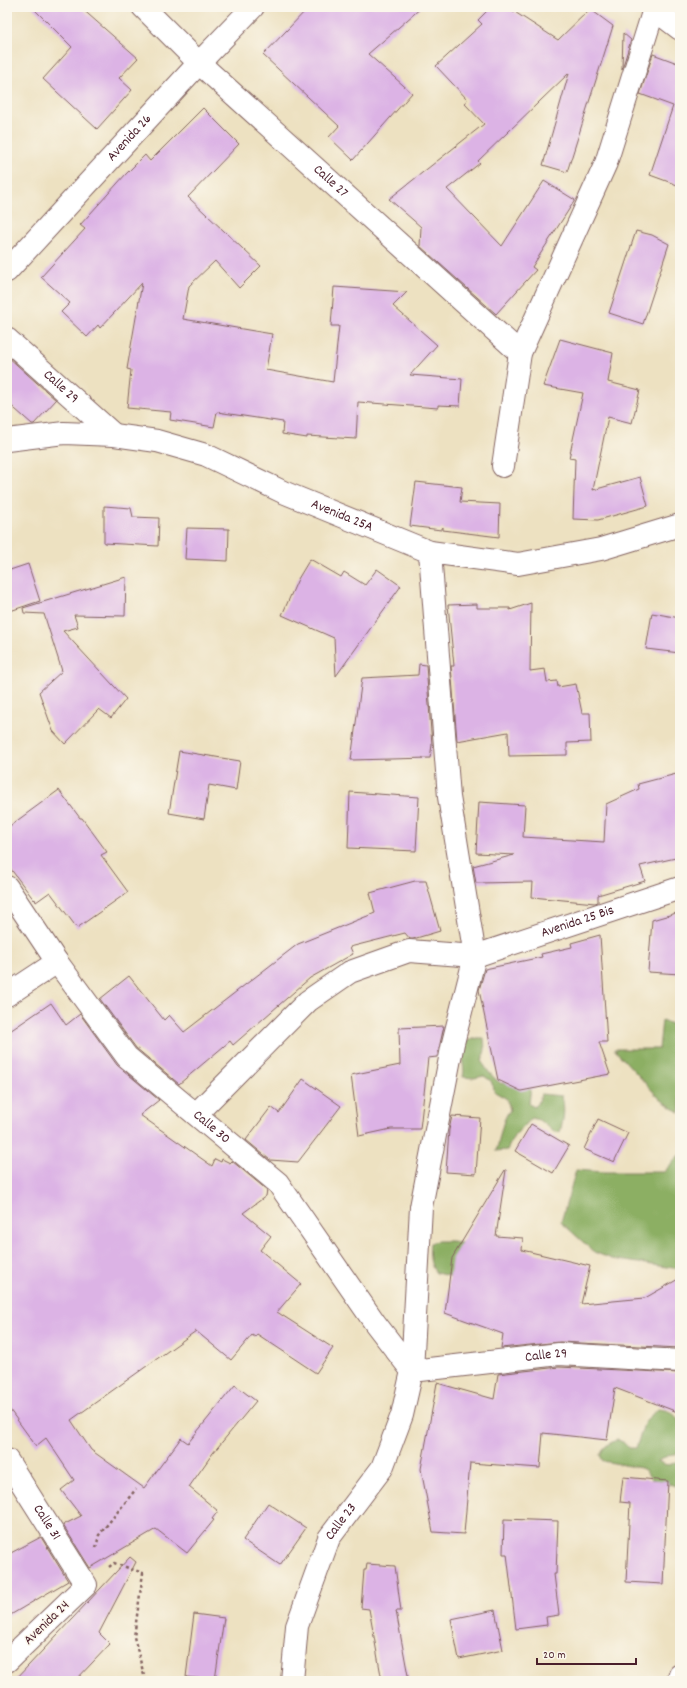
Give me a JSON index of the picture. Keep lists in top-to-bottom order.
{
  "streets": {
    "street": [
      "Avenida 26",
      "Calle 27",
      "Calle 29",
      "Avenida 25A",
      "Avenida 25 Bis",
      "Calle 30",
      "Calle 31",
      "Calle 23",
      "Avenida 24"
    ]
  },
  "crossings": [
    ["Avenida 26", "Calle 27"],
    ["Calle 29", "Avenida 25A"],
    ["Calle 29", "Calle 30"],
    ["Calle 29", "Calle 23"],
    ["Avenida 25 Bis", "Calle 23"],
    ["Calle 30", "Calle 23"],
    ["Calle 31", "Avenida 24"]
  ],
  "scale_bar": "20 m"
}
